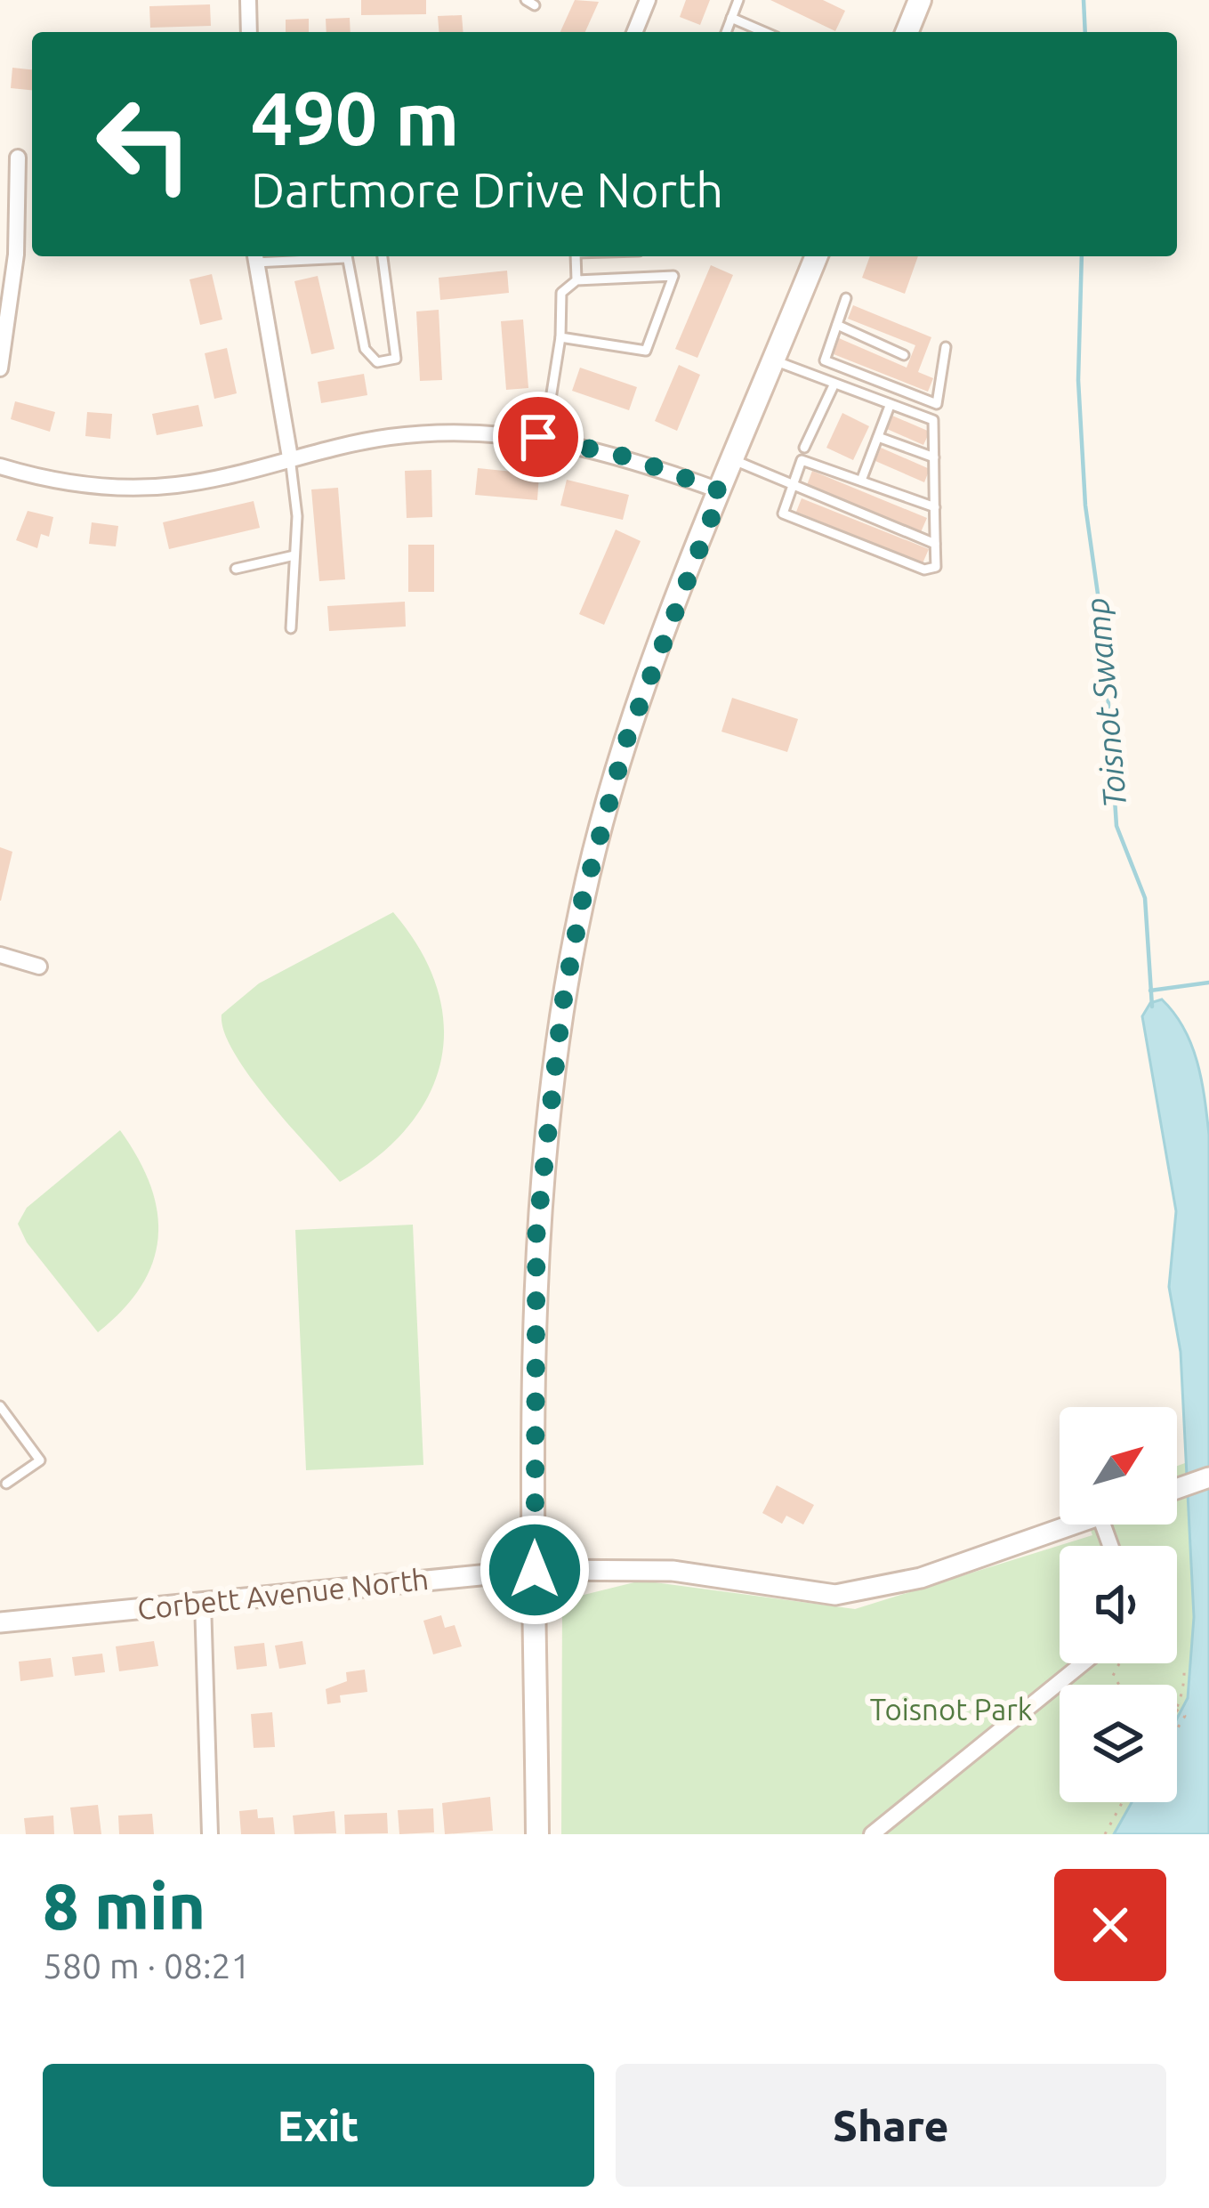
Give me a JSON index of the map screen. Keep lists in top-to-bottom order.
{
  "streets": {
    "street": ["Corbett Avenue North"]
  },
  "water": ["Toisnot Swamp"],
  "parks": ["Toisnot Park"],
  "north": "top right",
  "page": {
    "turn": ["490 m", "Dartmore Drive North"],
    "heading": ["8 min", "580 m · 08:21"],
    "buttons": ["Exit", "Share"]
  }
}
